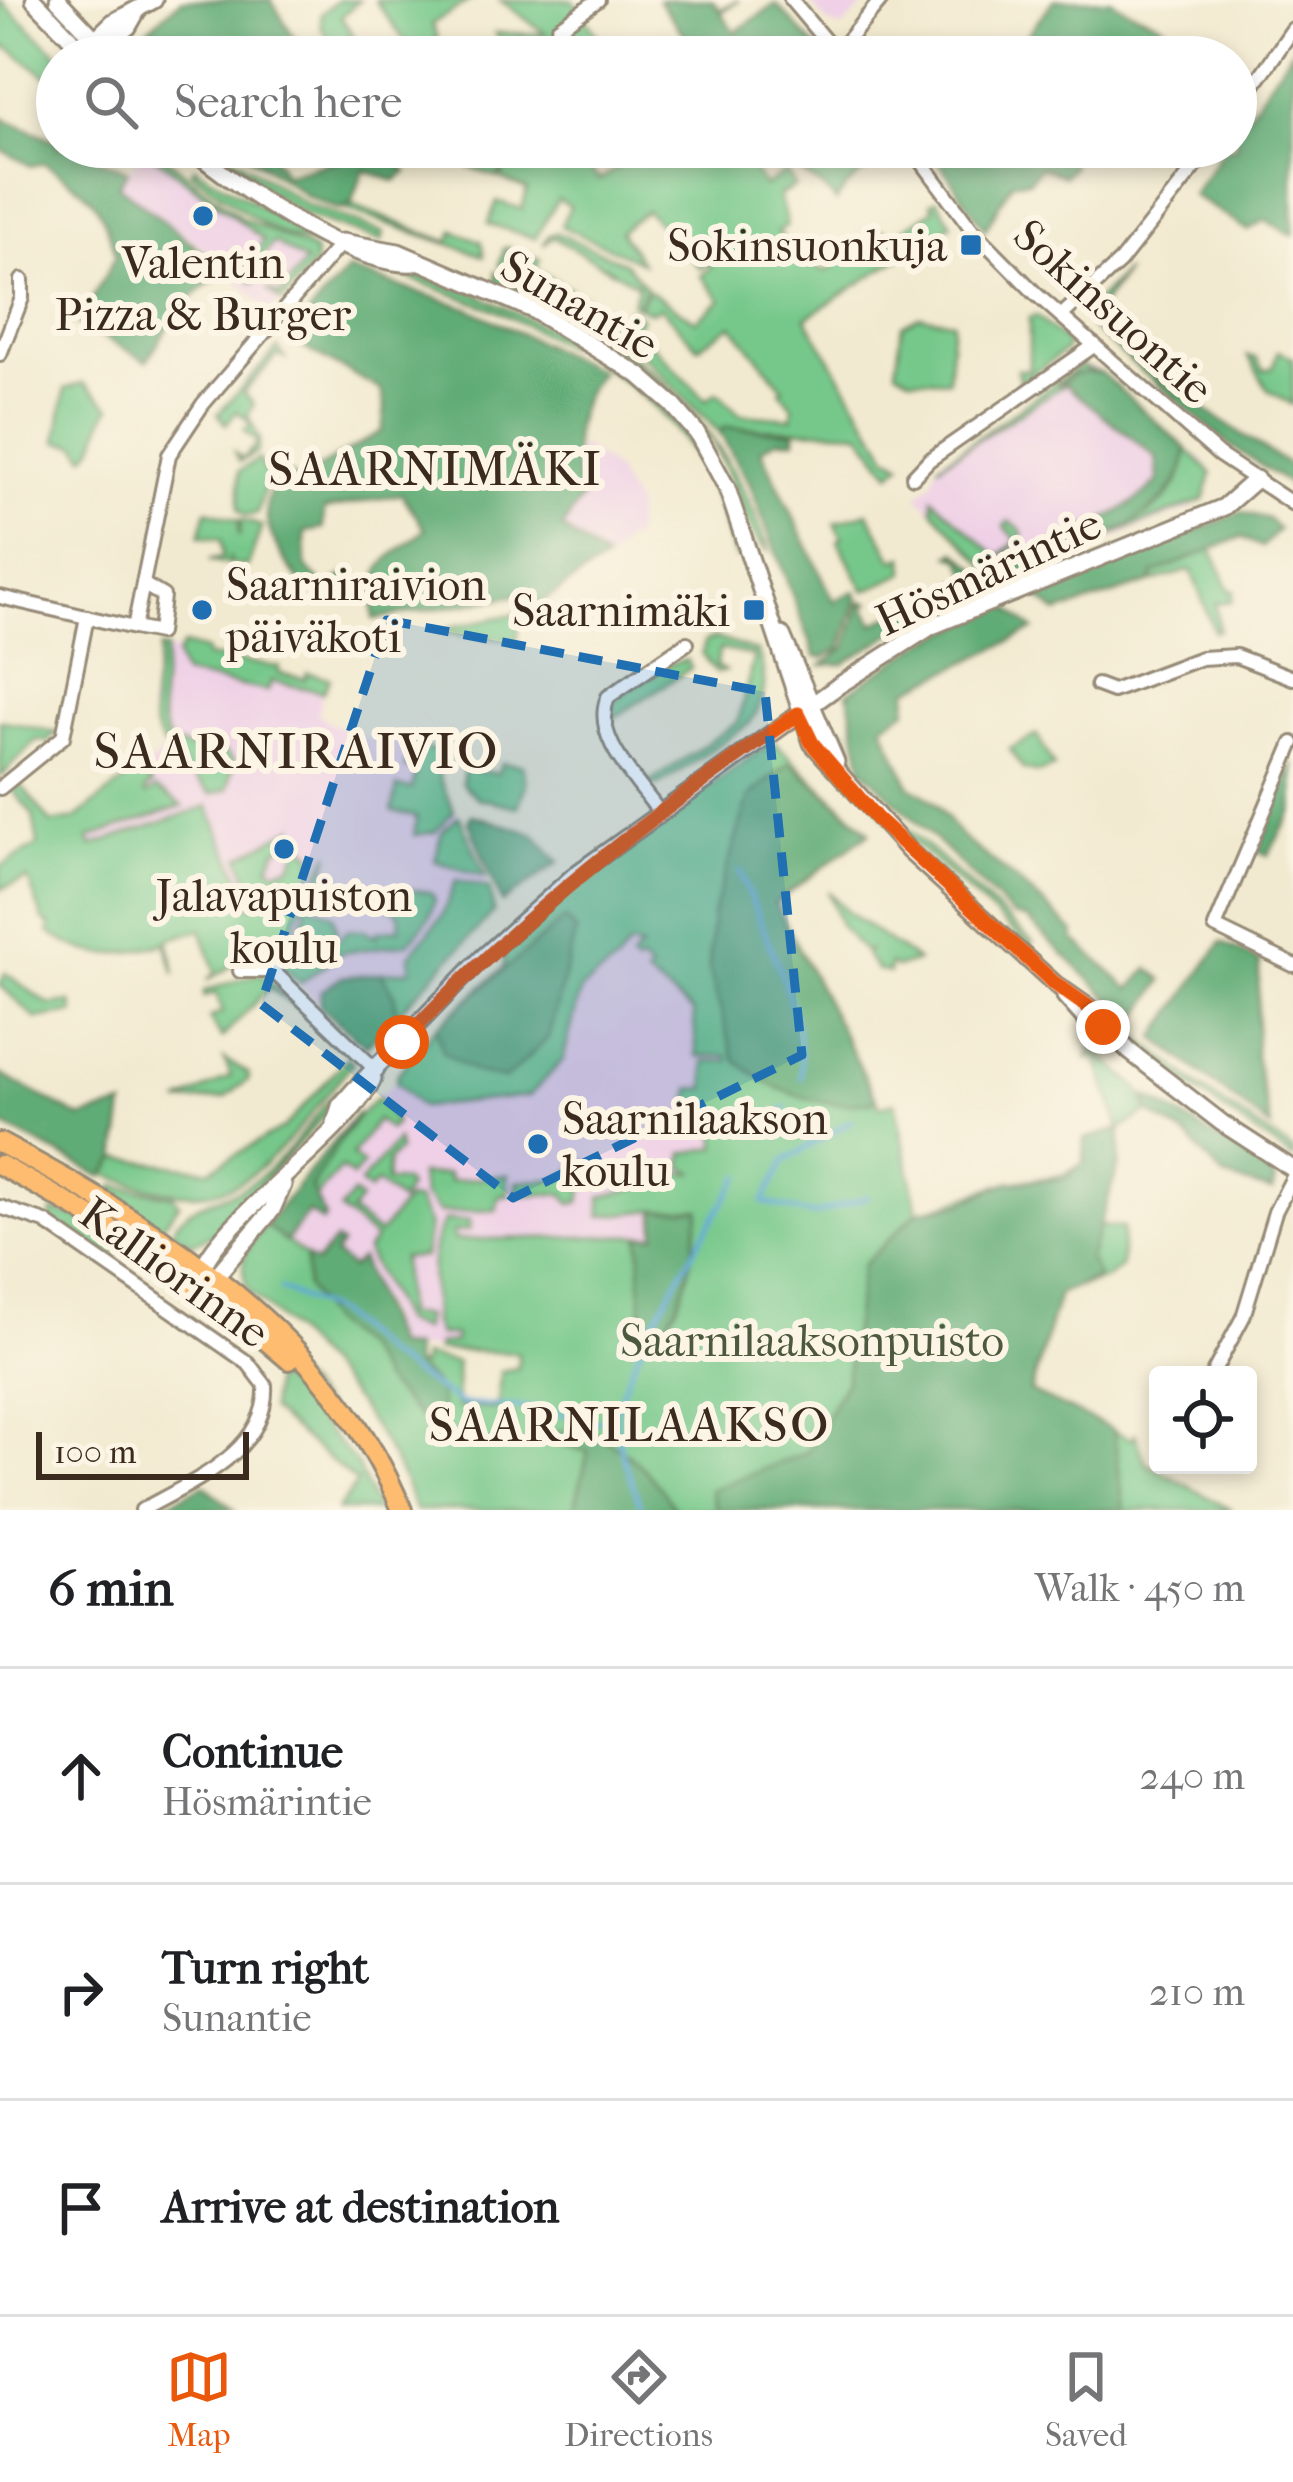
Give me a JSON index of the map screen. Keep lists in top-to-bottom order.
{
  "streets": {
    "street": [
      "Sunantie",
      "Sokinsuontie",
      "Hösmärintie",
      "Kalliorinne"
    ]
  },
  "crossings": [
    ["Sunantie", "Hösmärintie"],
    ["Sokinsuontie", "Hösmärintie"]
  ],
  "districts": ["SAARNIMÄKI", "SAARNIRAIVIO", "SAARNILAAKSO"],
  "parks": ["Saarnilaaksonpuisto"],
  "places": {
    "other": [
      "Valentin Pizza & Burger",
      "Saarniraivion päiväkoti",
      "Jalavapuiston koulu",
      "Saarnilaakson koulu"
    ],
    "transit": ["Sokinsuonkuja", "Saarnimäki"]
  },
  "scale_bar": "100 m",
  "page": {
    "search": "Search here",
    "scale": "100 m",
    "heading": ["6 min", "Walk · 450 m"],
    "list": [
      ["Continue", "Hösmärintie", "240 m"],
      ["Turn right", "Sunantie", "210 m"],
      "Arrive at destination"
    ],
    "nav": ["Map", "Directions", "Saved"]
  }
}
